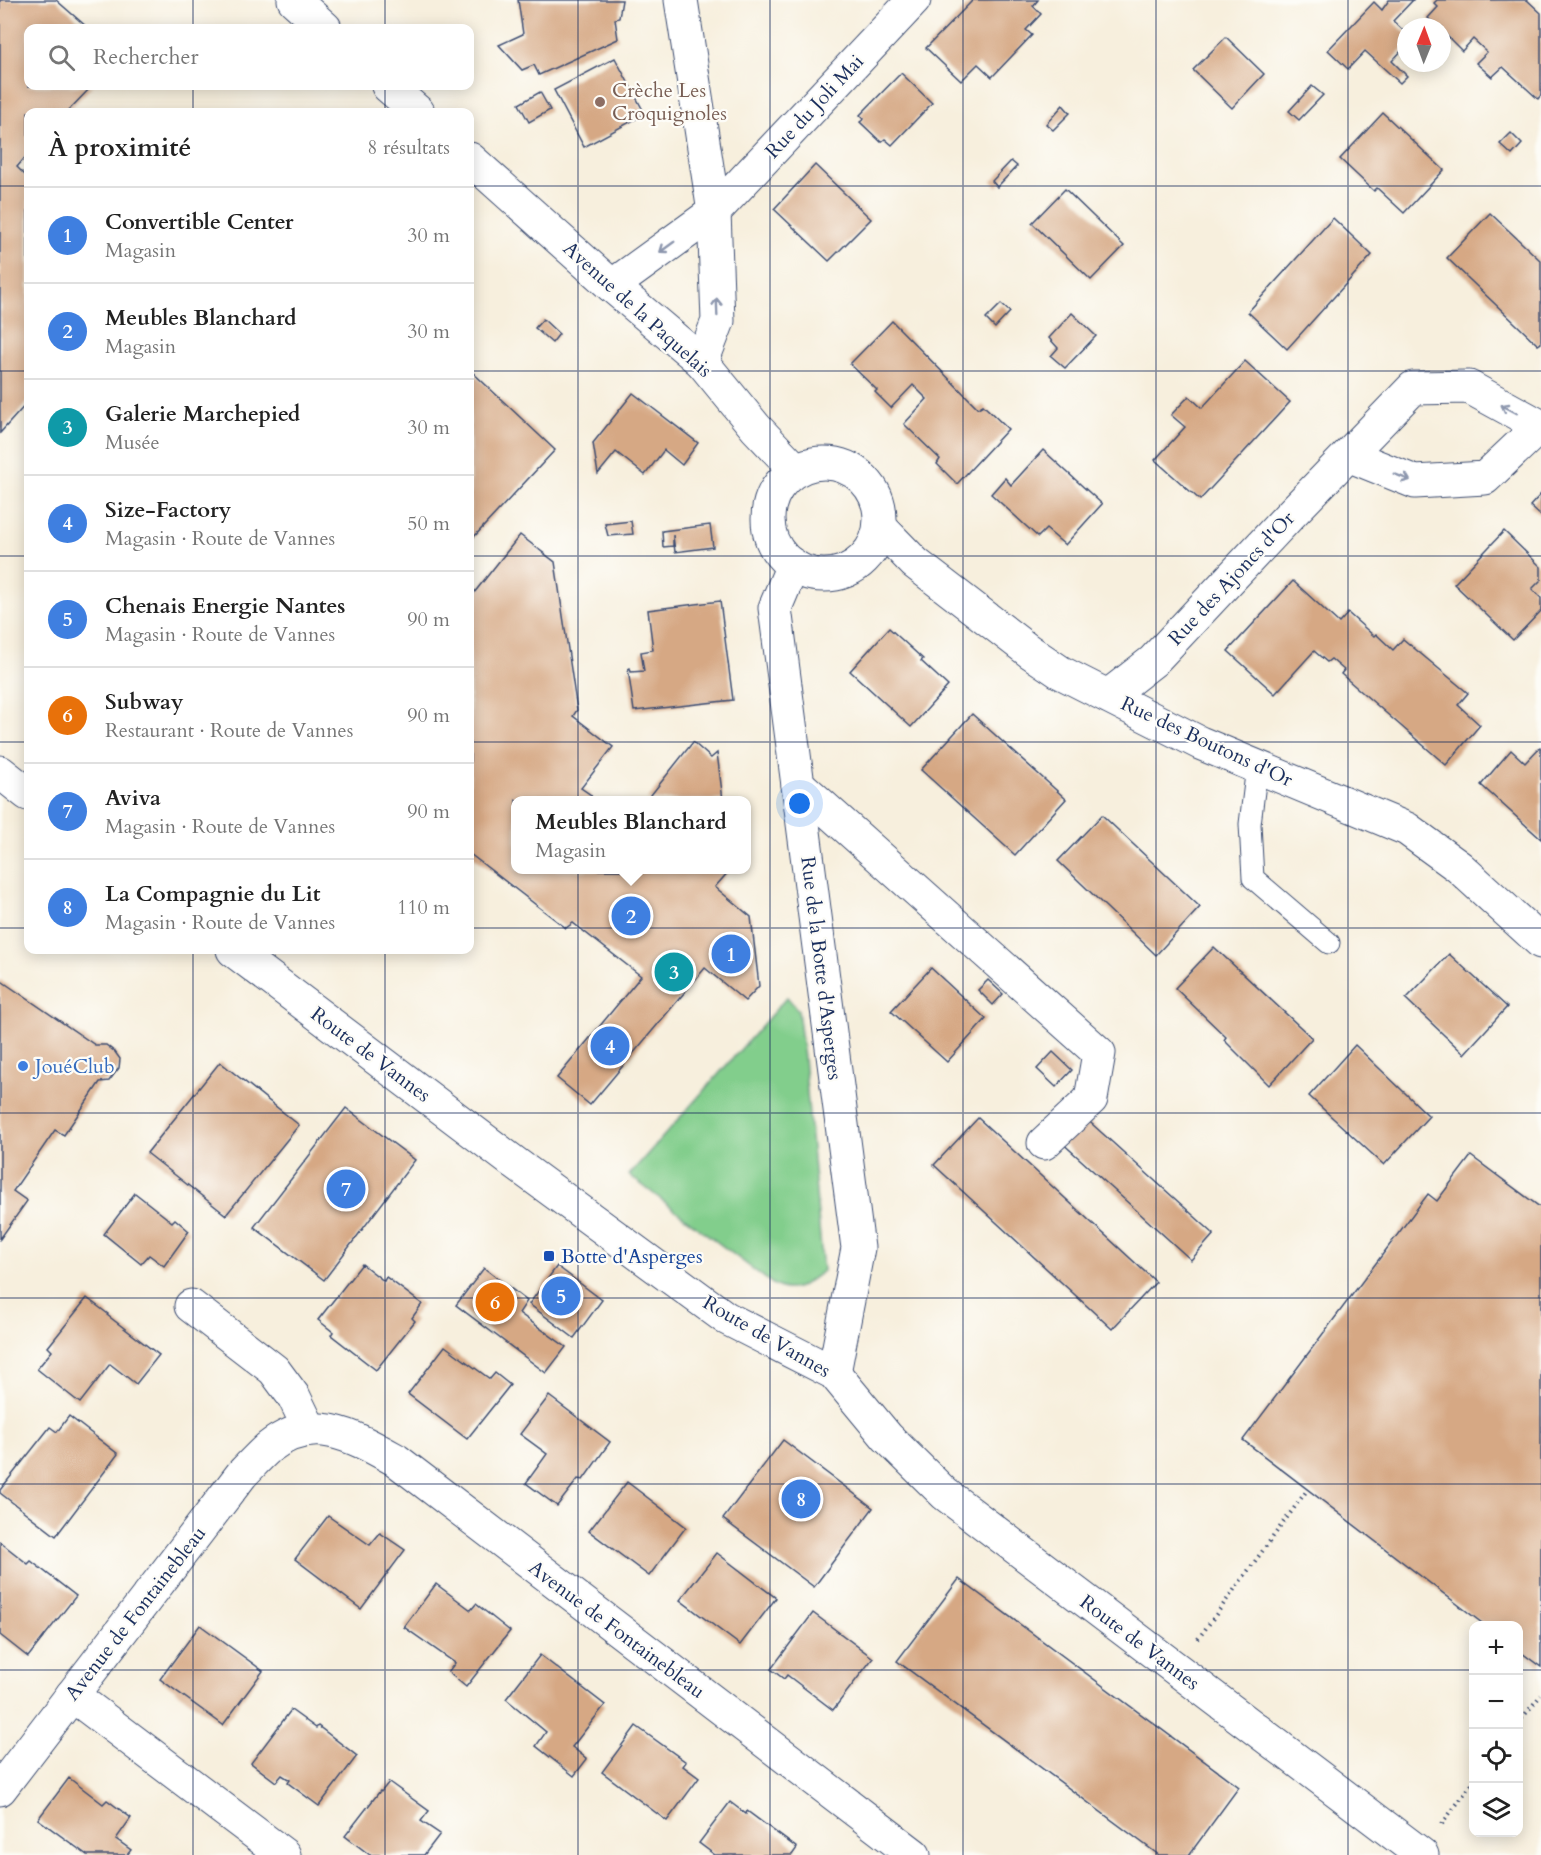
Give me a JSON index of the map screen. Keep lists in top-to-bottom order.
{
  "streets": {
    "street": [
      "Rue du Joli Mai",
      "Avenue de la Paquelais",
      "Rue des Ajoncs d'Or",
      "Rue des Boutons d'Or",
      "Rue de la Botte d'Asperges",
      "Route de Vannes",
      "Avenue de Fontainebleau"
    ]
  },
  "crossings": [
    ["Avenue de la Paquelais", "Rue des Boutons d'Or"],
    ["Avenue de la Paquelais", "Rue de la Botte d'Asperges"],
    ["Rue des Ajoncs d'Or", "Rue des Boutons d'Or"],
    ["Rue des Boutons d'Or", "Rue de la Botte d'Asperges"],
    ["Rue de la Botte d'Asperges", "Route de Vannes"]
  ],
  "places": {
    "other": ["Crèche Les Croquignoles", "JouéClub"],
    "transit": ["Botte d'Asperges"]
  },
  "north": "top",
  "page": {
    "search": "Rechercher",
    "heading": ["À proximité", "8 résultats"],
    "list": [
      {
        "mark": "1",
        "name": "Convertible Center",
        "note": "Magasin",
        "value": "30 m"
      },
      {
        "mark": "2",
        "name": "Meubles Blanchard",
        "note": "Magasin",
        "value": "30 m"
      },
      {
        "mark": "3",
        "name": "Galerie Marchepied",
        "note": "Musée",
        "value": "30 m"
      },
      {
        "mark": "4",
        "name": "Size-Factory",
        "note": "Magasin · Route de Vannes",
        "value": "50 m"
      },
      {
        "mark": "5",
        "name": "Chenais Energie Nantes",
        "note": "Magasin · Route de Vannes",
        "value": "90 m"
      },
      {
        "mark": "6",
        "name": "Subway",
        "note": "Restaurant · Route de Vannes",
        "value": "90 m"
      },
      {
        "mark": "7",
        "name": "Aviva",
        "note": "Magasin · Route de Vannes",
        "value": "90 m"
      },
      {
        "mark": "8",
        "name": "La Compagnie du Lit",
        "note": "Magasin · Route de Vannes",
        "value": "110 m"
      }
    ],
    "popup": ["Meubles Blanchard", "Magasin"],
    "pins": [
      "2",
      "1",
      "3",
      "4",
      "7",
      "5",
      "6",
      "8"
    ],
    "map_buttons": ["+", "−"]
  }
}
